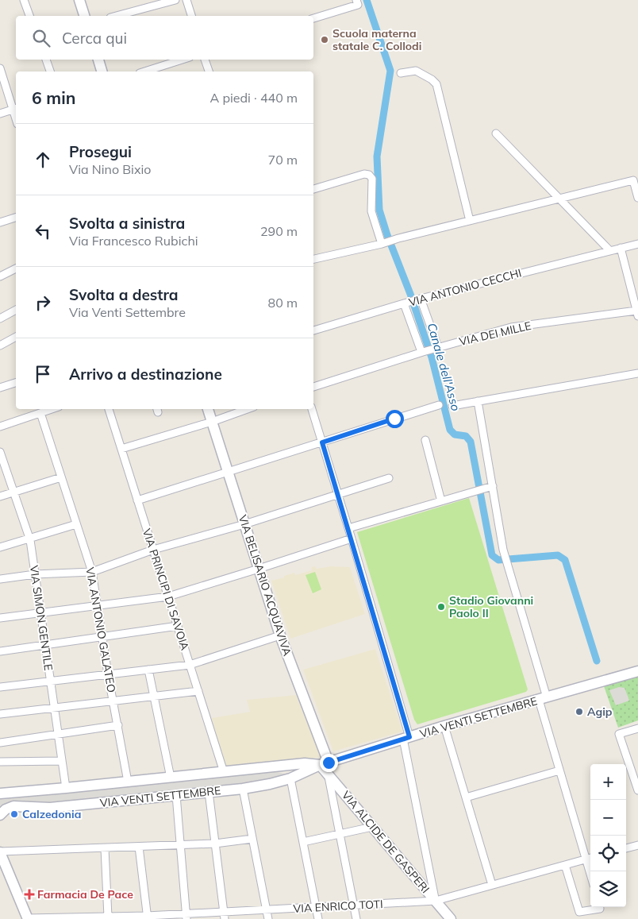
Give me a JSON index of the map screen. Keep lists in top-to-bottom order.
{
  "streets": {
    "street": [
      "VIA ANTONIO CECCHI",
      "VIA DEI MILLE",
      "VIA BELISARIO ACQUAVIVA",
      "VIA PRINCIPI DI SAVOIA",
      "VIA SIMON GENTILE",
      "VIA ANTONIO GALATEO",
      "VIA VENTI SETTEMBRE",
      "VIA ALCIDE DE GASPERI",
      "VIA ENRICO TOTI"
    ]
  },
  "crossings": [
    ["VIA BELISARIO ACQUAVIVA", "VIA VENTI SETTEMBRE"],
    ["VIA BELISARIO ACQUAVIVA", "VIA ALCIDE DE GASPERI"],
    ["VIA PRINCIPI DI SAVOIA", "VIA VENTI SETTEMBRE"],
    ["VIA SIMON GENTILE", "VIA VENTI SETTEMBRE"],
    ["VIA ANTONIO GALATEO", "VIA VENTI SETTEMBRE"],
    ["VIA VENTI SETTEMBRE", "VIA ALCIDE DE GASPERI"],
    ["VIA ALCIDE DE GASPERI", "VIA ENRICO TOTI"]
  ],
  "water": ["Canale dell'Asso"],
  "places": {
    "other": [
      "Scuola materna statale C. Collodi",
      "Stadio Giovanni Paolo II",
      "Agip",
      "Calzedonia"
    ],
    "health": ["Farmacia De Pace"]
  },
  "page": {
    "search": "Cerca qui",
    "heading": ["6 min", "A piedi · 440 m"],
    "list": [
      ["Prosegui", "Via Nino Bixio", "70 m"],
      ["Svolta a sinistra", "Via Francesco Rubichi", "290 m"],
      ["Svolta a destra", "Via Venti Settembre", "80 m"],
      "Arrivo a destinazione"
    ],
    "map_buttons": ["+", "−"]
  }
}
